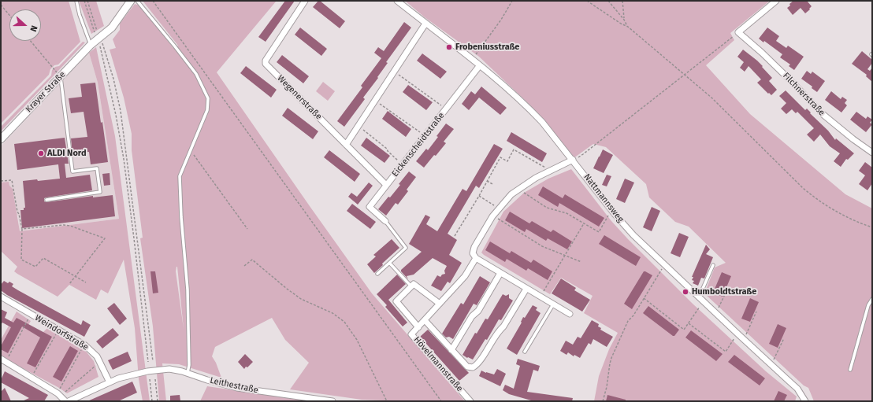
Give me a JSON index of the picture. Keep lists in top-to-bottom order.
{
  "streets": {
    "street": [
      "Krayer Straße",
      "Filchnerstraße",
      "Wegenerstraße",
      "Eickenscheidtstraße",
      "Nattmannsweg",
      "Weindorfstraße",
      "Hövelmannstraße",
      "Leithestraße"
    ]
  },
  "crossings": [
    ["Wegenerstraße", "Eickenscheidtstraße"],
    ["Eickenscheidtstraße", "Nattmannsweg"],
    ["Weindorfstraße", "Leithestraße"]
  ],
  "places": ["Frobeniusstraße", "ALDI Nord", "Humboldtstraße"],
  "north": "right"
}
